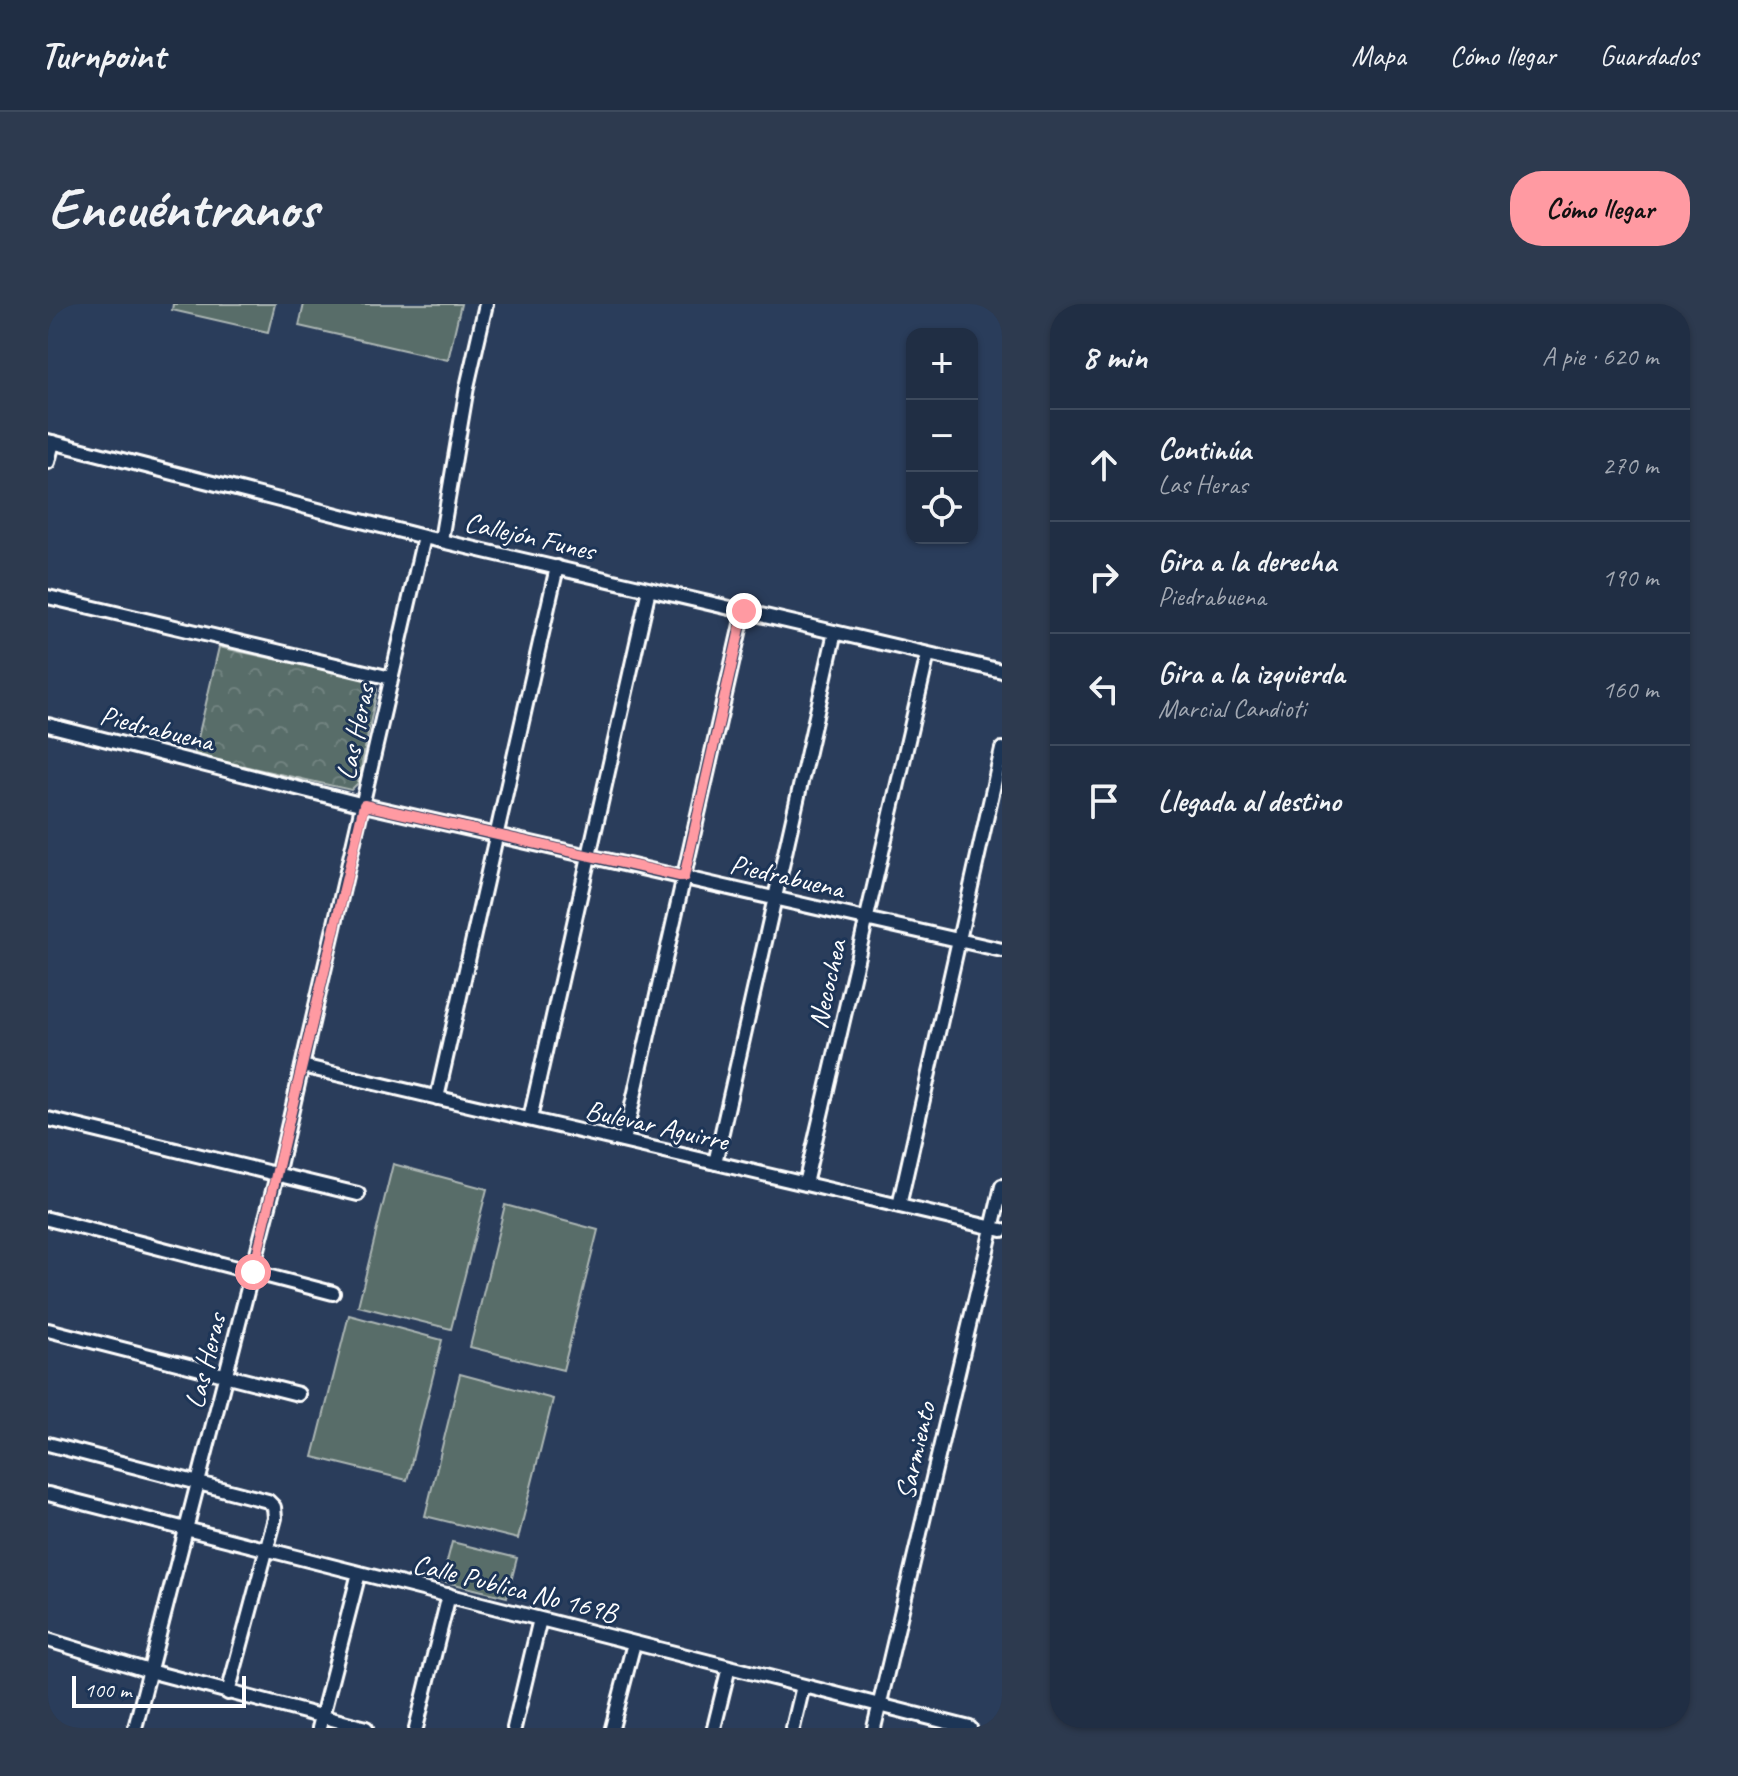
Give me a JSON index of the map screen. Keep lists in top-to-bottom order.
{
  "streets": {
    "street": [
      "Callejón Funes",
      "Piedrabuena",
      "Las Heras",
      "Necochea",
      "Bulevar Aguirre",
      "Sarmiento",
      "Calle Publica No 169B"
    ]
  },
  "crossings": [
    ["Callejón Funes", "Las Heras"],
    ["Callejón Funes", "Necochea"],
    ["Piedrabuena", "Las Heras"],
    ["Piedrabuena", "Necochea"],
    ["Las Heras", "Bulevar Aguirre"],
    ["Las Heras", "Calle Publica No 169B"],
    ["Necochea", "Bulevar Aguirre"],
    ["Bulevar Aguirre", "Sarmiento"],
    ["Sarmiento", "Calle Publica No 169B"]
  ],
  "scale_bar": "100 m",
  "page": {
    "header": "Turnpoint",
    "nav": ["Mapa", "Cómo llegar", "Guardados"],
    "buttons": "Cómo llegar",
    "title": "Encuéntranos",
    "heading": ["8 min", "A pie · 620 m"],
    "map_buttons": ["+", "−"],
    "list": [
      ["Continúa", "Las Heras", "270 m"],
      ["Gira a la derecha", "Piedrabuena", "190 m"],
      ["Gira a la izquierda", "Marcial Candioti", "160 m"],
      "Llegada al destino"
    ],
    "scale": "100 m"
  }
}
